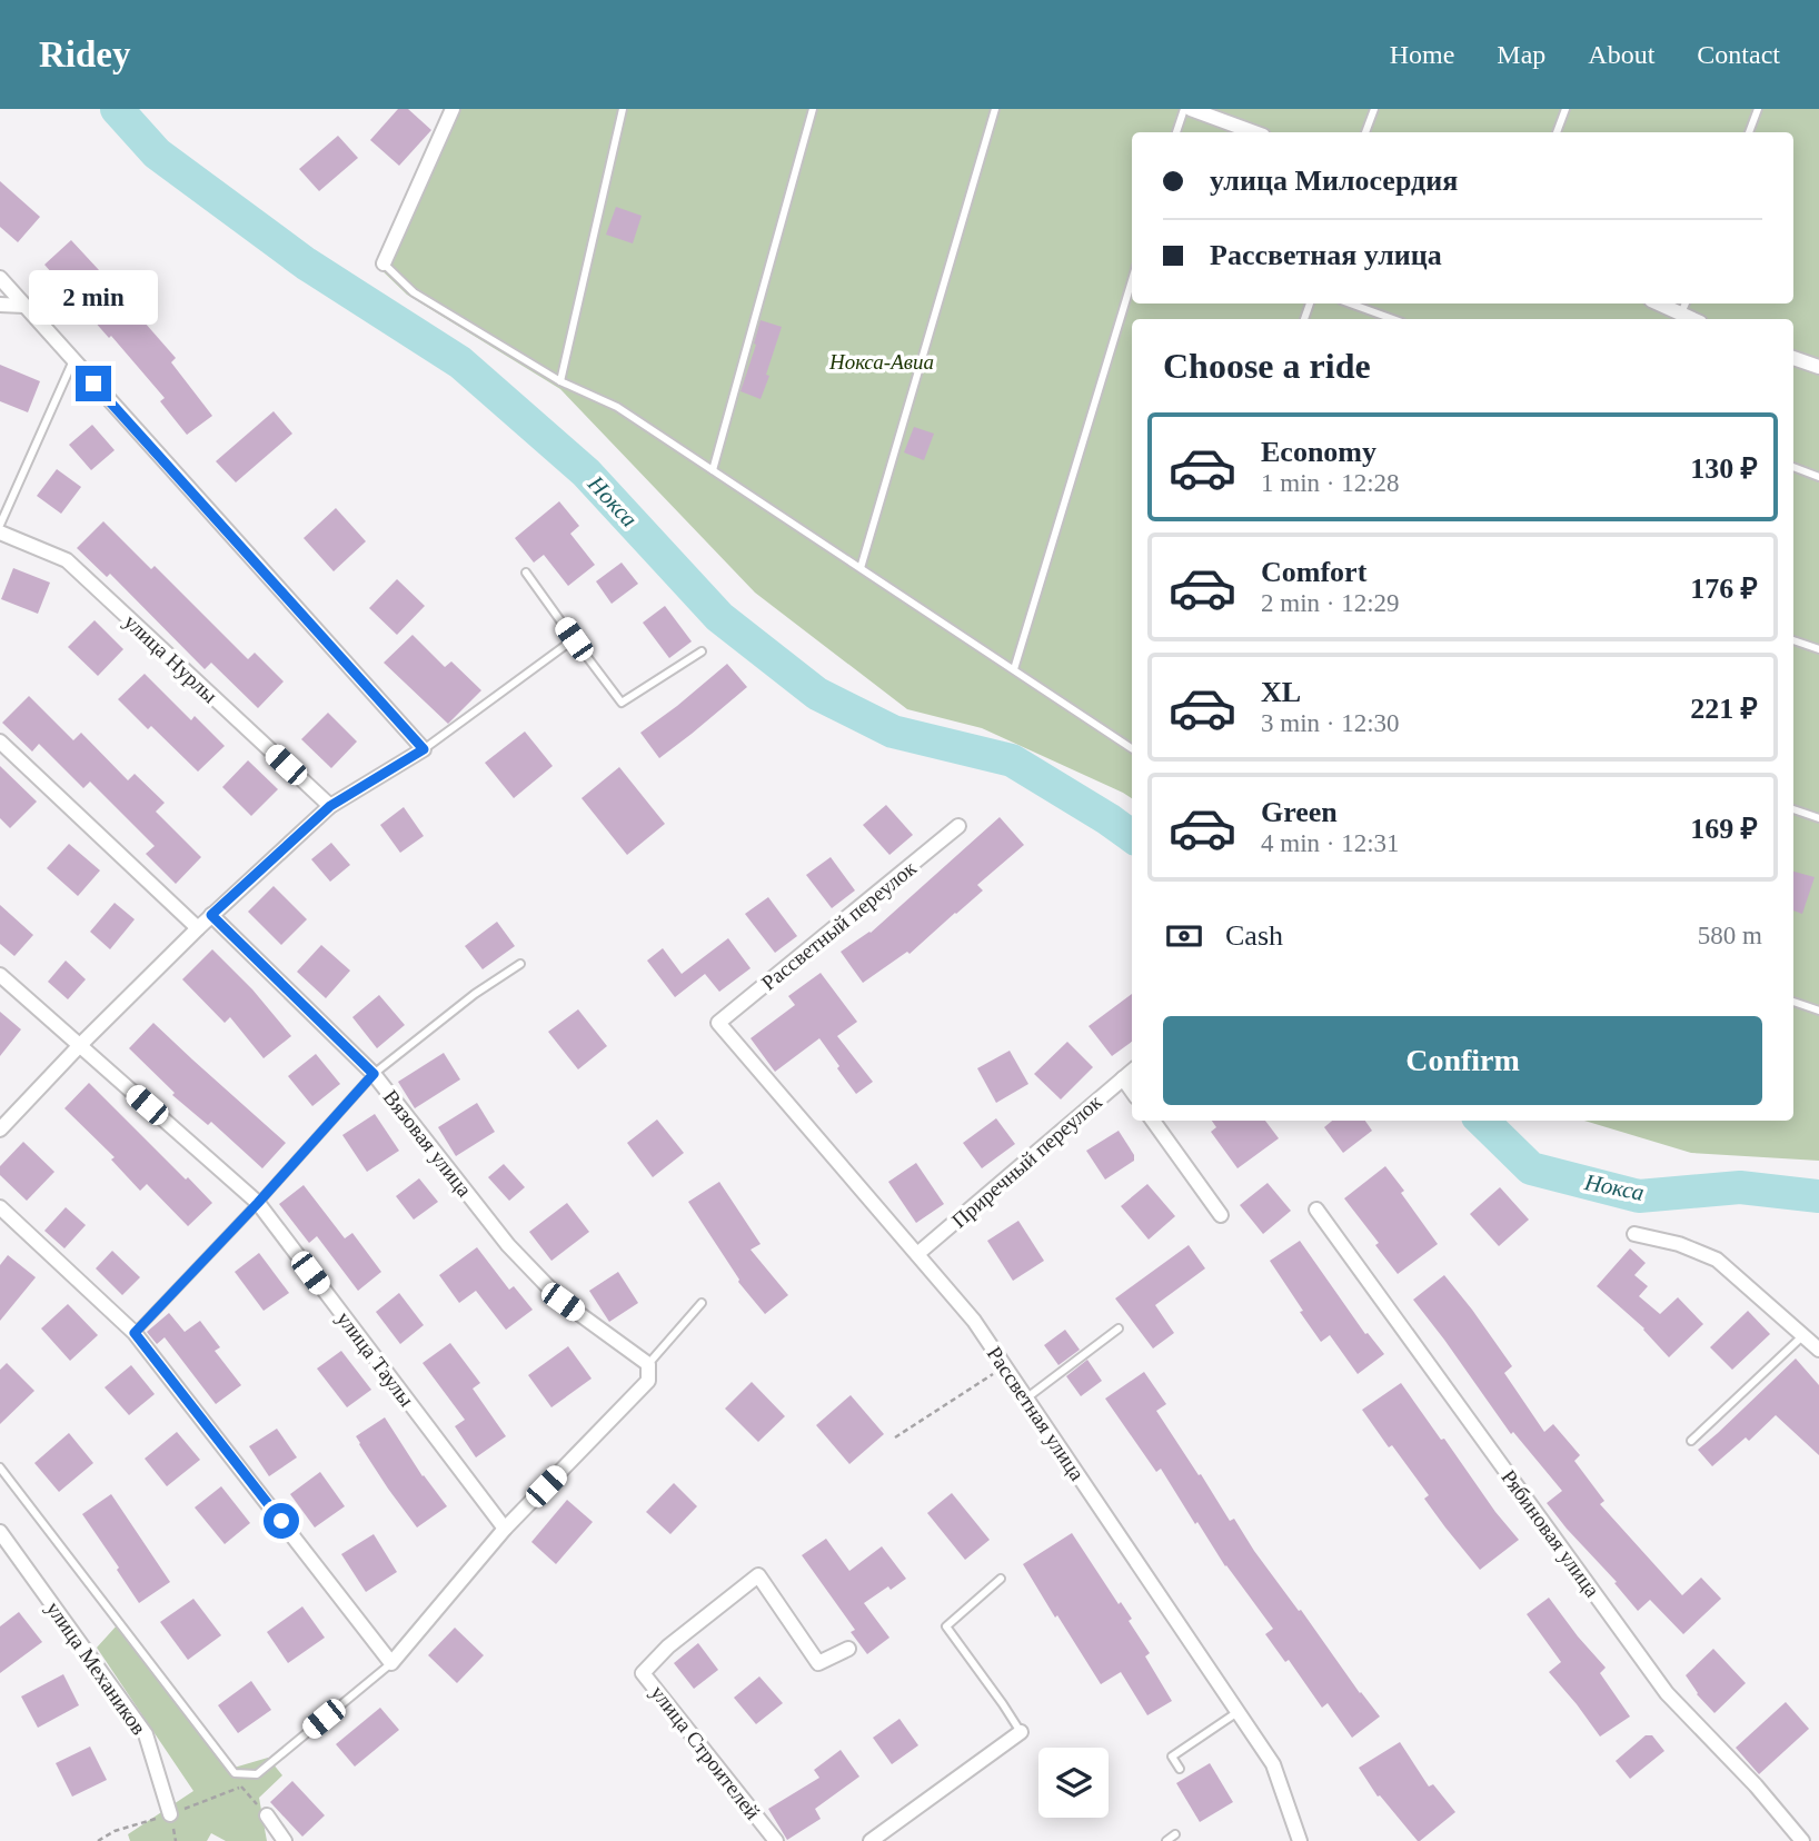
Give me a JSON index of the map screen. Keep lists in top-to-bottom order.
{
  "streets": {
    "street": [
      "улица Нурлы",
      "Рассветный переулок",
      "Вязовая улица",
      "Приречный переулок",
      "улица Таулы",
      "Рассветная улица",
      "Рябиновая улица",
      "улица Механиков",
      "улица Строителей"
    ]
  },
  "crossings": [
    ["Рассветный переулок", "Рассветная улица"],
    ["Приречный переулок", "Рассветная улица"]
  ],
  "water": ["Нокса"],
  "parks": ["Нокса-Авиа"],
  "page": {
    "header": "Ridey",
    "nav": [
      "Home",
      "Map",
      "About",
      "Contact"
    ],
    "banner": ["улица Милосердия", "Рассветная улица"],
    "bubble": "2 min",
    "heading": "Choose a ride",
    "list": [
      {
        "name": "Economy",
        "note": "1 min · 12:28",
        "value": "130 ₽"
      },
      {
        "name": "Comfort",
        "note": "2 min · 12:29",
        "value": "176 ₽"
      },
      {
        "name": "XL",
        "note": "3 min · 12:30",
        "value": "221 ₽"
      },
      {
        "name": "Green",
        "note": "4 min · 12:31",
        "value": "169 ₽"
      }
    ],
    "pay": ["Cash", "580 m"],
    "buttons": "Confirm"
  }
}
